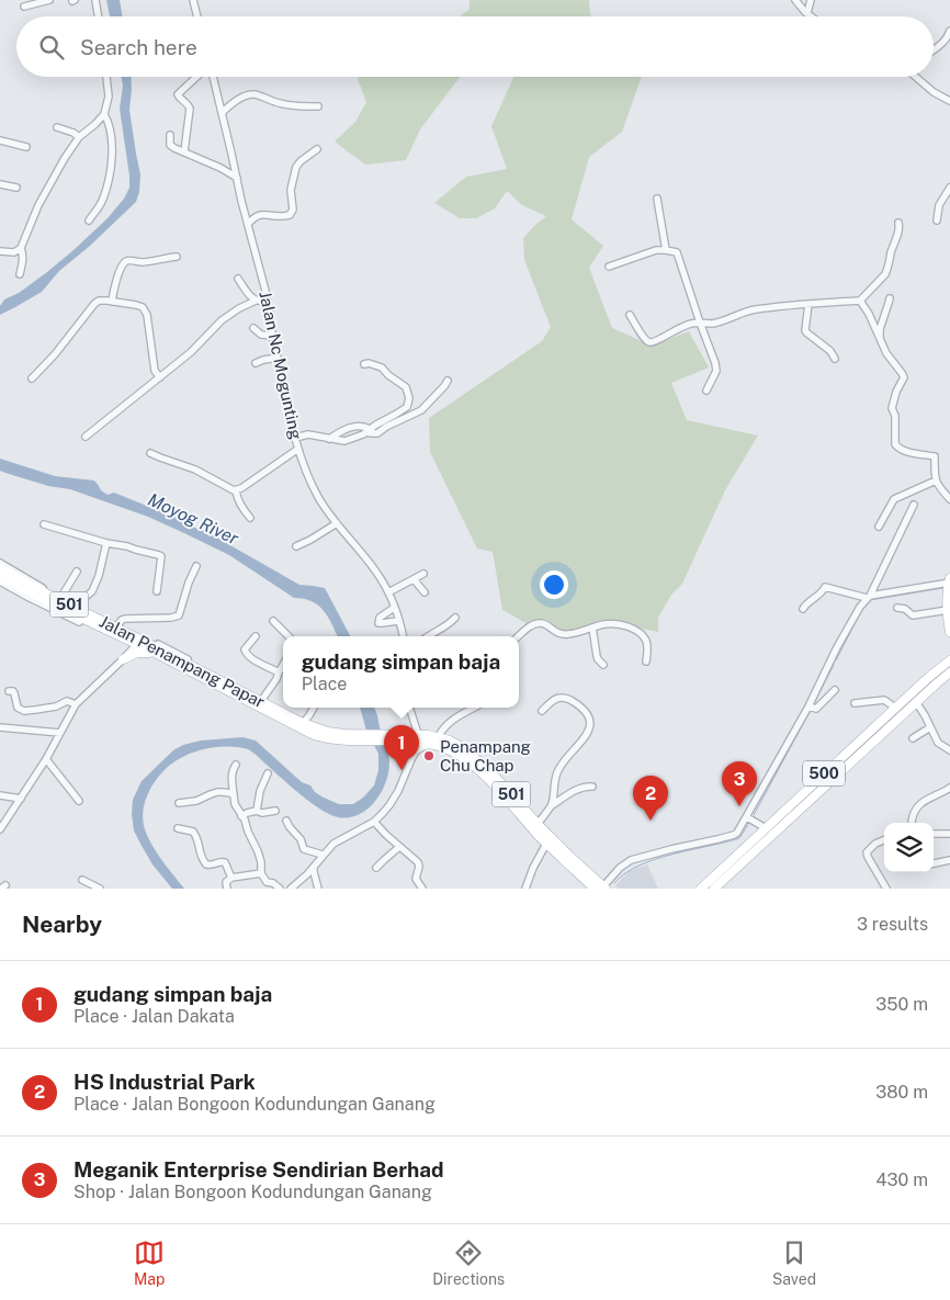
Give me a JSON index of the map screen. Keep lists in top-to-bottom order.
{
  "streets": {
    "main road": ["501", "Jalan Penampang Papar", "500"],
    "street": ["Jalan Nc Mogunting"]
  },
  "water": ["Moyog River"],
  "places": ["Penampang Chu Chap"],
  "page": {
    "search": "Search here",
    "popup": ["gudang simpan baja", "Place"],
    "pins": ["1", "3", "2"],
    "heading": ["Nearby", "3 results"],
    "list": [
      {
        "mark": "1",
        "name": "gudang simpan baja",
        "note": "Place · Jalan Dakata",
        "value": "350 m"
      },
      {
        "mark": "2",
        "name": "HS Industrial Park",
        "note": "Place · Jalan Bongoon Kodundungan Ganang",
        "value": "380 m"
      },
      {
        "mark": "3",
        "name": "Meganik Enterprise Sendirian Berhad",
        "note": "Shop · Jalan Bongoon Kodundungan Ganang",
        "value": "430 m"
      }
    ],
    "nav": ["Map", "Directions", "Saved"]
  }
}
